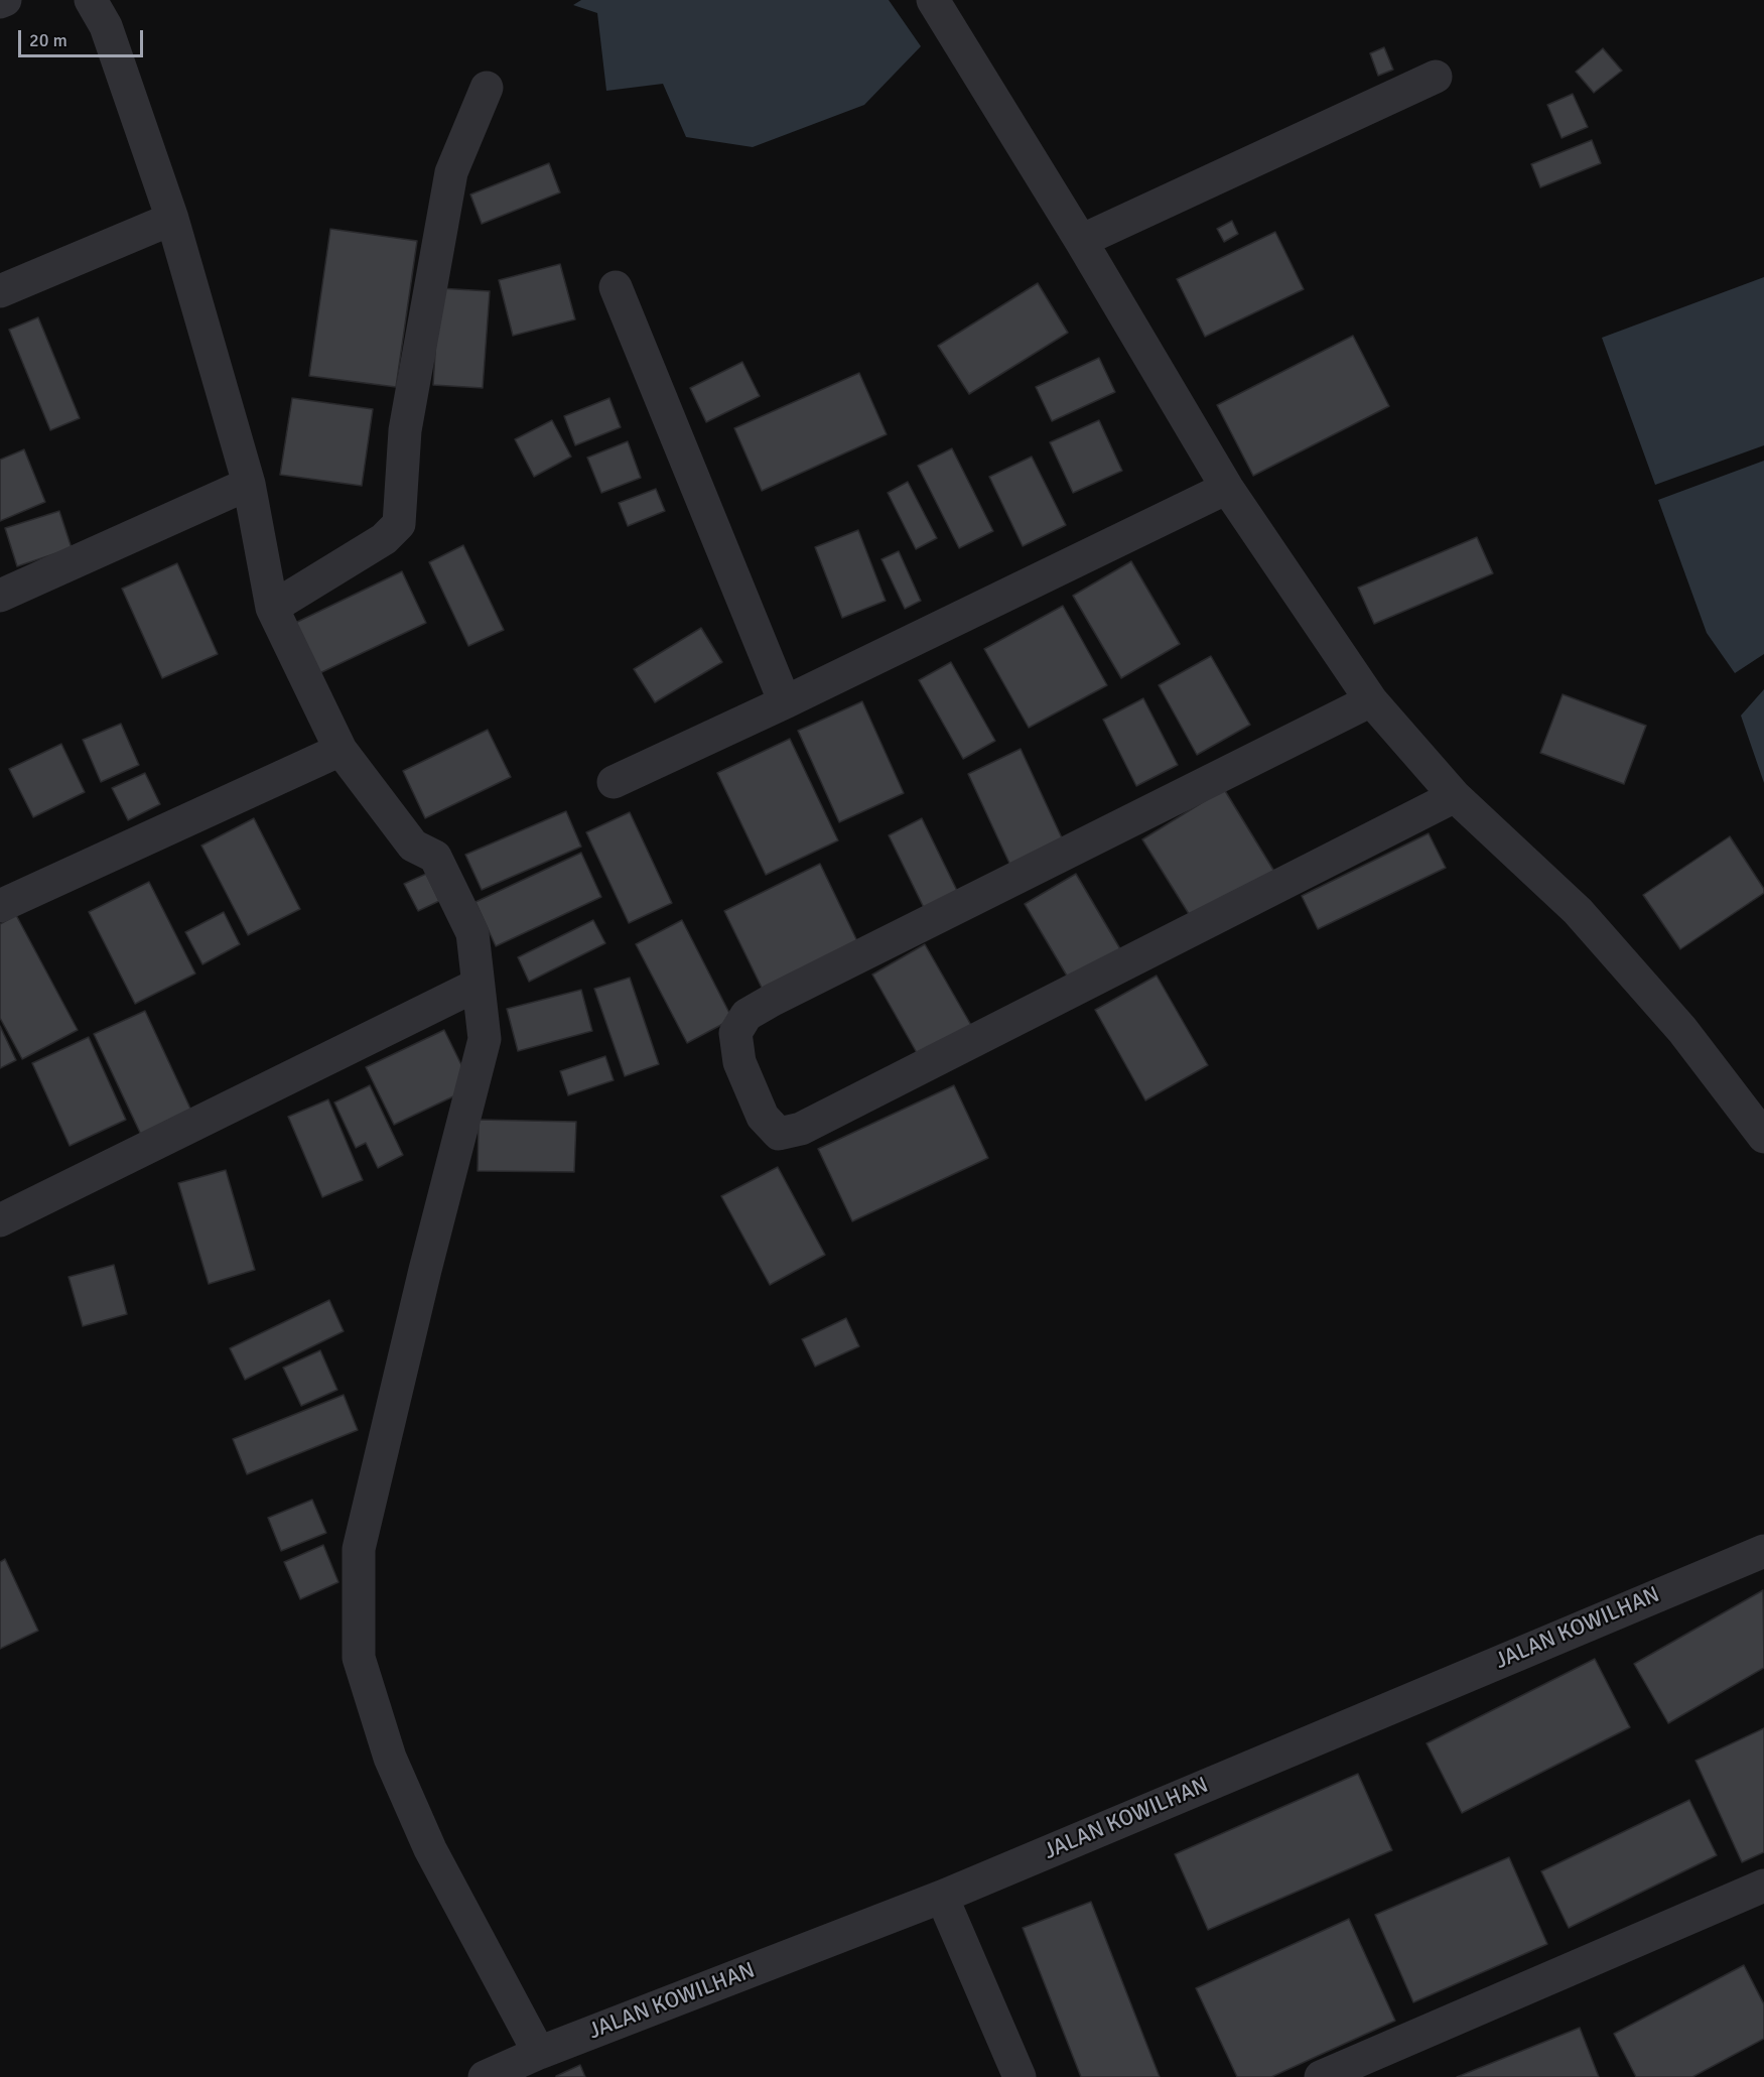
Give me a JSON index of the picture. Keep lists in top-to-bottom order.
{
  "streets": {
    "street": ["JALAN KOWILHAN"]
  },
  "scale_bar": "20 m"
}
